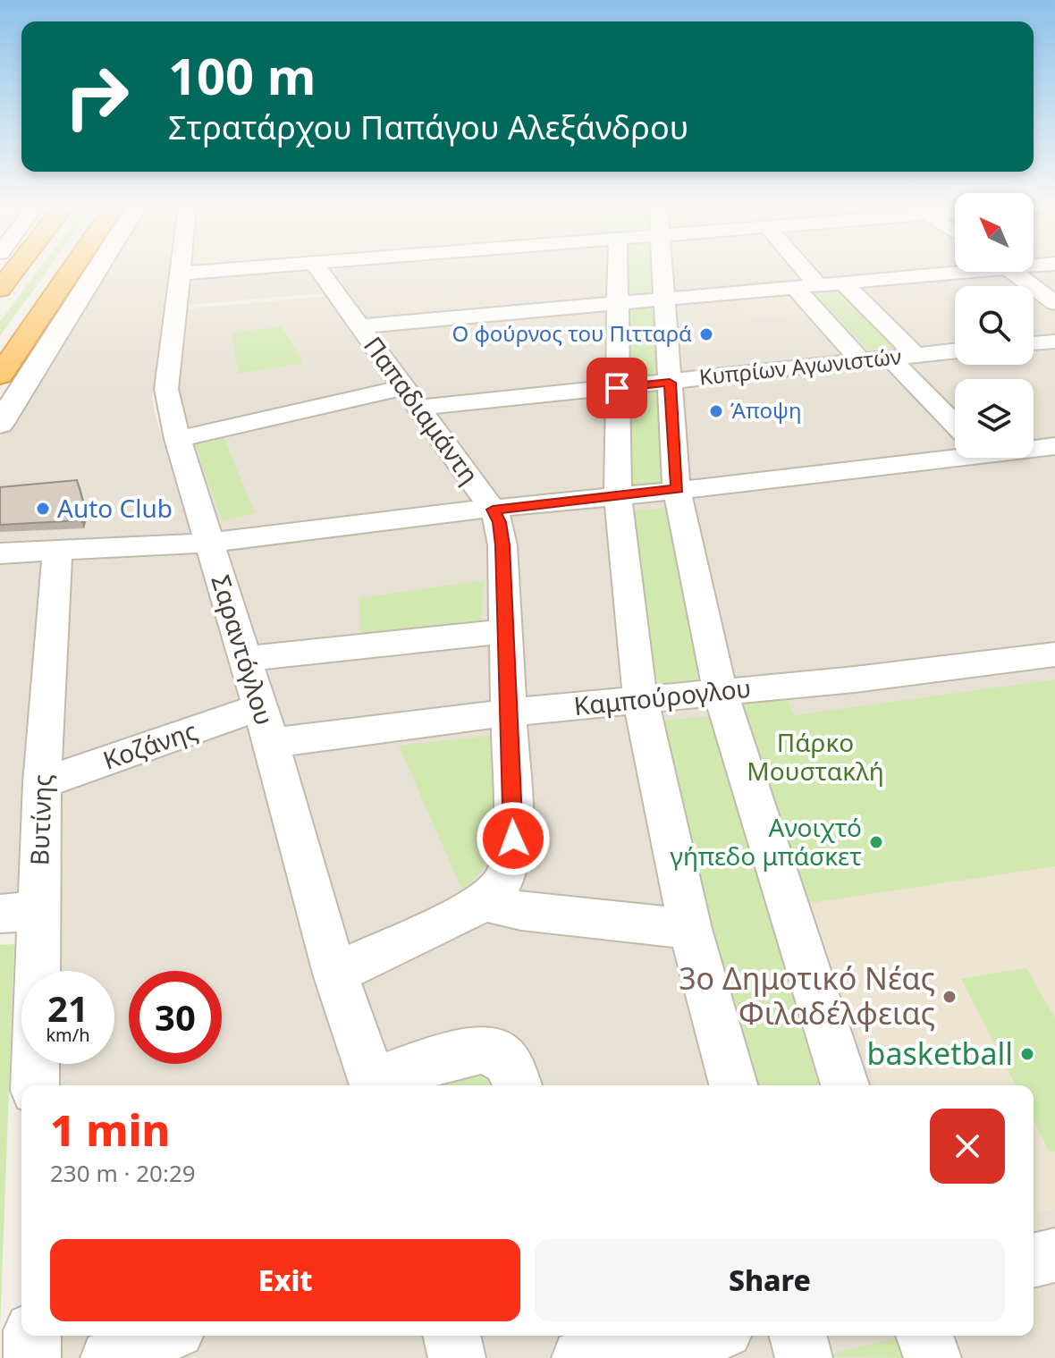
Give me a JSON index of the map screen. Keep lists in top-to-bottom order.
{
  "streets": {
    "street": [
      "Κυπρίων Αγωνιστών",
      "Παπαδιαμάντη",
      "Σαραντόγλου",
      "Καμπούρογλου",
      "Κοζάνης",
      "Βυτίνης"
    ]
  },
  "crossings": [
    ["Κυπρίων Αγωνιστών", "Παπαδιαμάντη"],
    ["Κυπρίων Αγωνιστών", "Σαραντόγλου"],
    ["Παπαδιαμάντη", "Σαραντόγλου"],
    ["Παπαδιαμάντη", "Καμπούρογλου"],
    ["Σαραντόγλου", "Καμπούρογλου"],
    ["Σαραντόγλου", "Κοζάνης"],
    ["Καμπούρογλου", "Κοζάνης"],
    ["Κοζάνης", "Βυτίνης"]
  ],
  "parks": ["Πάρκο Μουστακλή"],
  "places": [
    "Ο φούρνος του Πιτταρά",
    "Άποψη",
    "Auto Club",
    "Ανοιχτό γήπεδο μπάσκετ",
    "3ο Δημοτικό Νέας Φιλαδέλφειας",
    "basketball"
  ],
  "north": "top left",
  "page": {
    "turn": ["100 m", "Στρατάρχου Παπάγου Αλεξάνδρου"],
    "speed": "21 km/h",
    "limit": "30",
    "heading": ["1 min", "230 m · 20:29"],
    "buttons": ["Exit", "Share"]
  }
}
